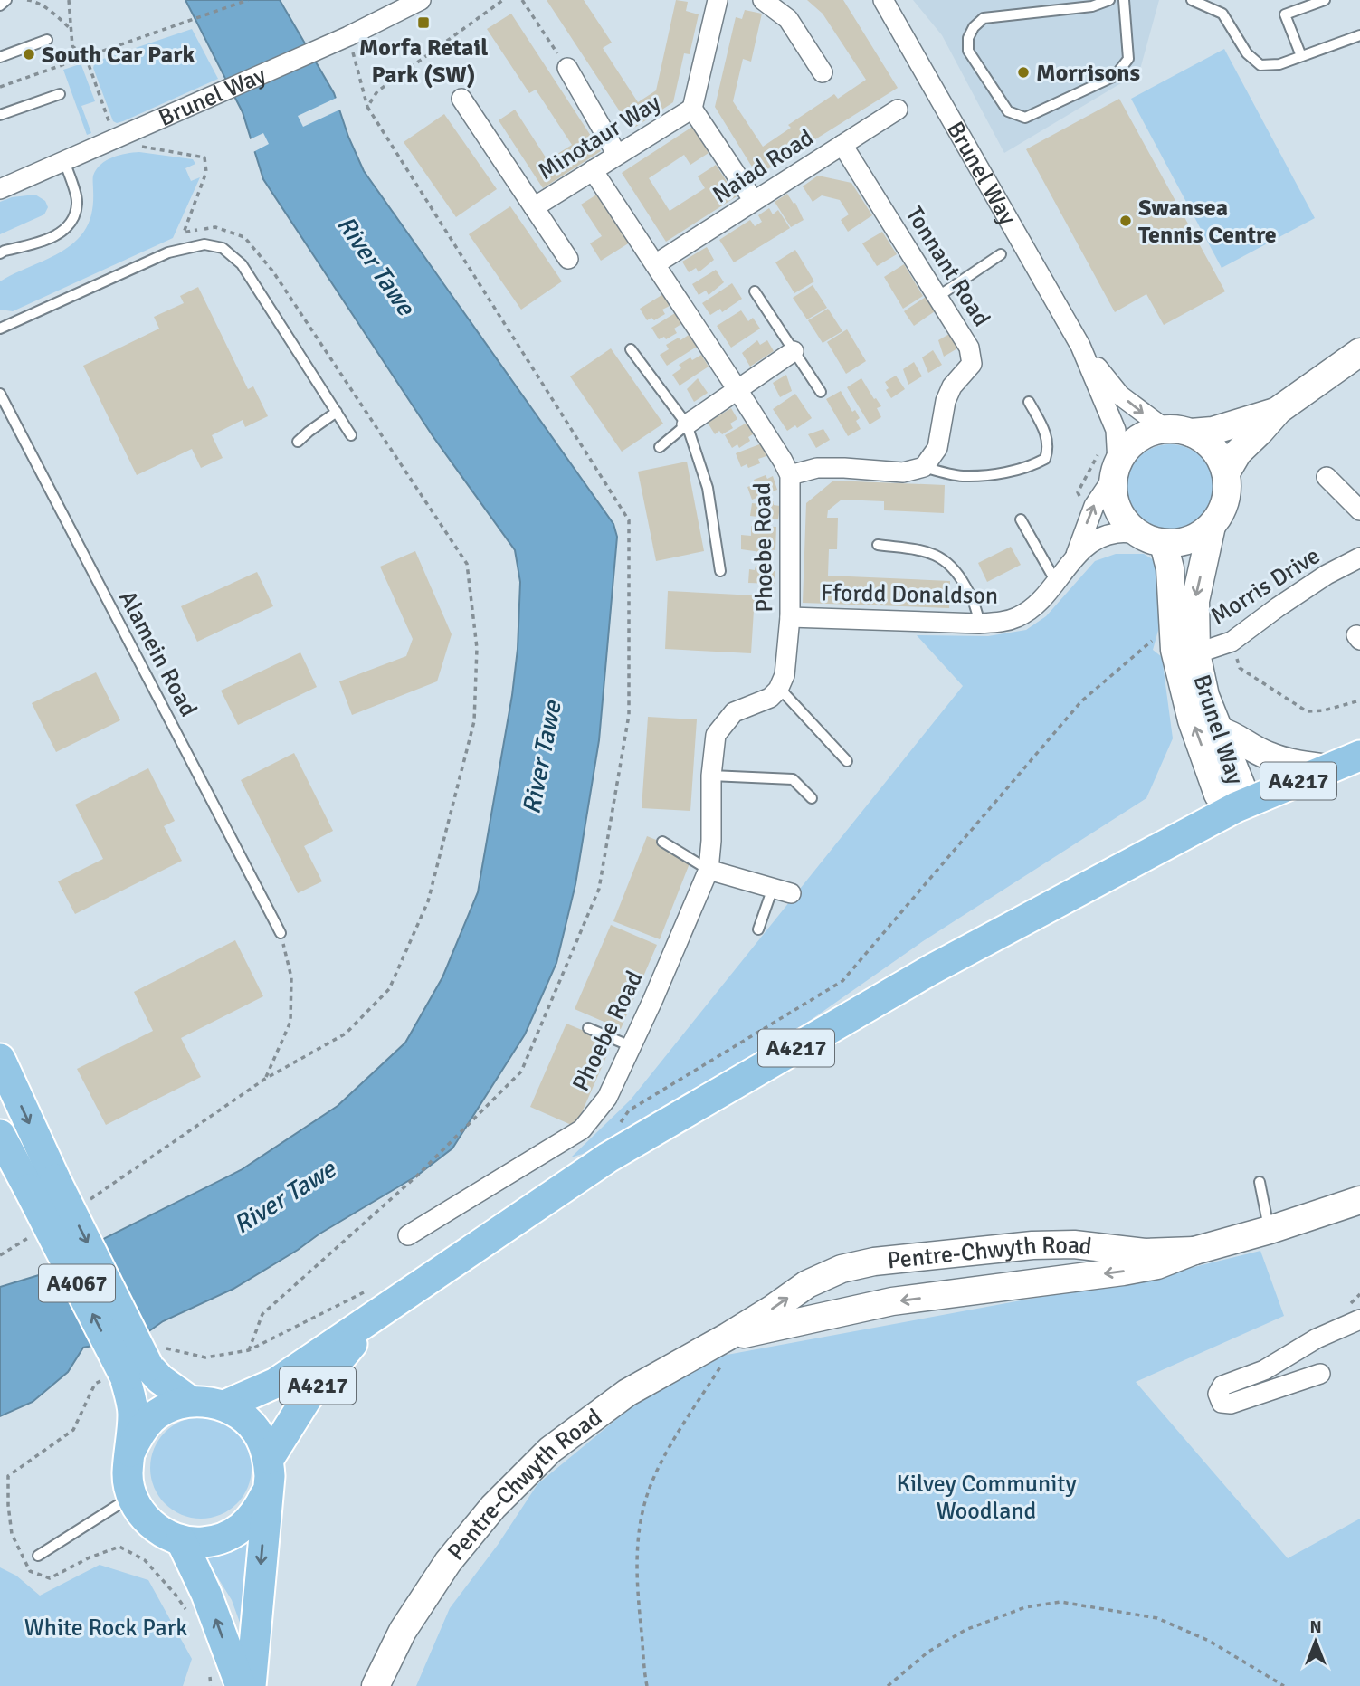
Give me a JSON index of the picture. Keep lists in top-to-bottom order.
{
  "streets": {
    "main road": [
      "Brunel Way",
      "A4217",
      "Pentre-Chwyth Road",
      "A4067"
    ],
    "street": [
      "Minotaur Way",
      "Naiad Road",
      "Tonnant Road",
      "Phoebe Road",
      "Morris Drive",
      "Ffordd Donaldson"
    ],
    "lane": ["Alamein Road"]
  },
  "crossings": [
    ["Brunel Way", "Morris Drive"],
    ["Brunel Way", "Ffordd Donaldson"],
    ["Brunel Way", "A4217"],
    ["Minotaur Way", "Naiad Road"],
    ["Minotaur Way", "Phoebe Road"],
    ["Naiad Road", "Tonnant Road"],
    ["Naiad Road", "Phoebe Road"],
    ["Phoebe Road", "Ffordd Donaldson"],
    ["A4217", "A4067"]
  ],
  "water": ["River Tawe"],
  "parks": ["Kilvey Community Woodland", "White Rock Park"],
  "places": {
    "transit": ["Morfa Retail Park (SW)"],
    "other": ["South Car Park", "Morrisons", "Swansea Tennis Centre"]
  },
  "north": "top"
}
